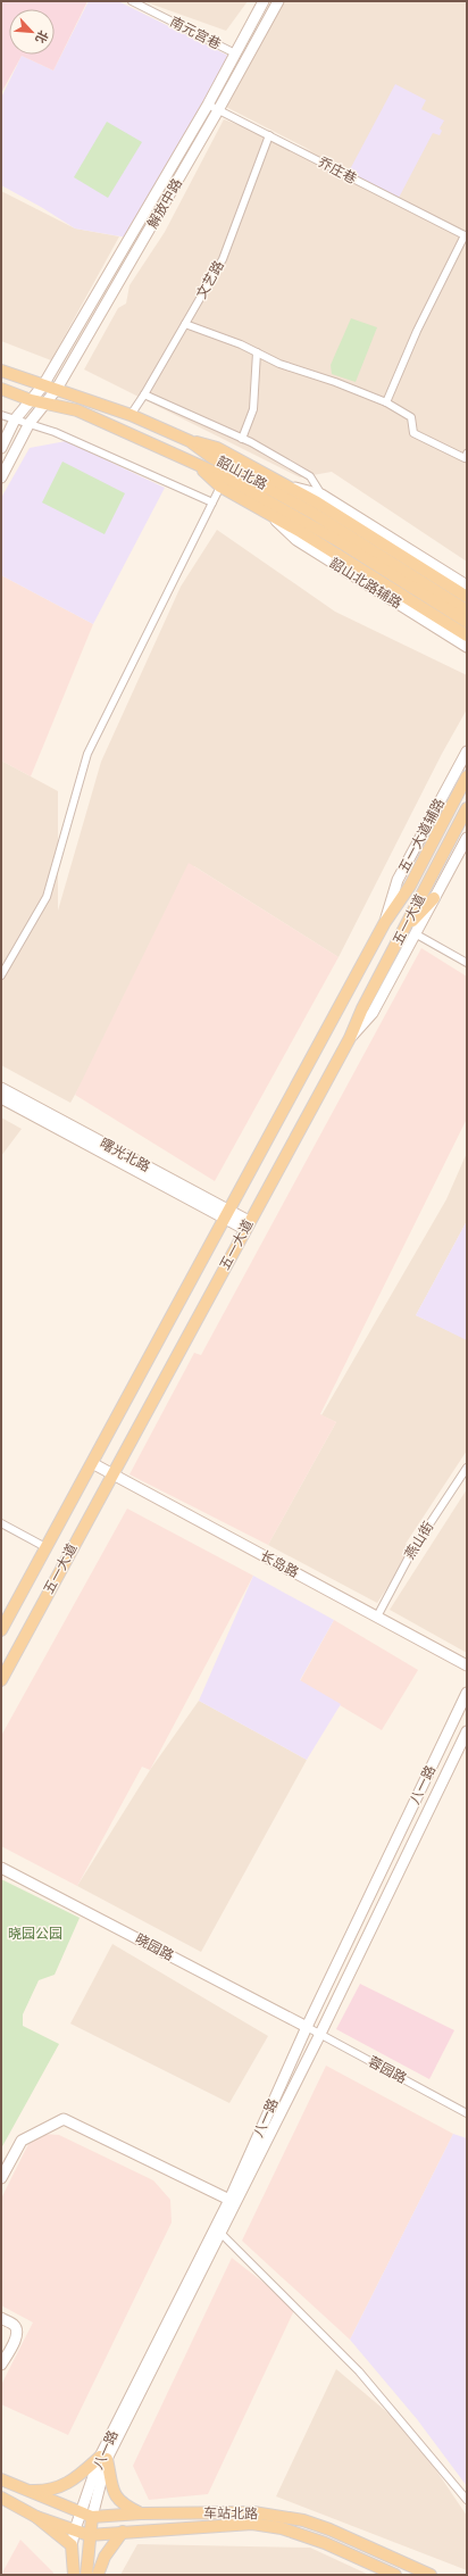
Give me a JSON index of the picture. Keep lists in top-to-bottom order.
{
  "streets": {
    "main road": [
      "解放中路",
      "韶山北路",
      "韶山北路辅路",
      "五一大道辅路",
      "五一大道",
      "曙光北路",
      "长岛路",
      "八一路",
      "晓园路",
      "车站北路"
    ],
    "street": [
      "南元宫巷",
      "乔庄巷",
      "文艺路",
      "燕山街",
      "蓉园路"
    ]
  },
  "crossings": [
    ["南元宫巷", "解放中路"],
    ["乔庄巷", "解放中路"],
    ["乔庄巷", "文艺路"],
    ["解放中路", "韶山北路"],
    ["文艺路", "韶山北路"],
    ["五一大道辅路", "五一大道"],
    ["五一大道", "曙光北路"],
    ["五一大道", "长岛路"],
    ["燕山街", "长岛路"],
    ["八一路", "晓园路"],
    ["八一路", "蓉园路"],
    ["八一路", "车站北路"],
    ["晓园路", "蓉园路"]
  ],
  "parks": ["晓园公园"],
  "north": "bottom right"
}
